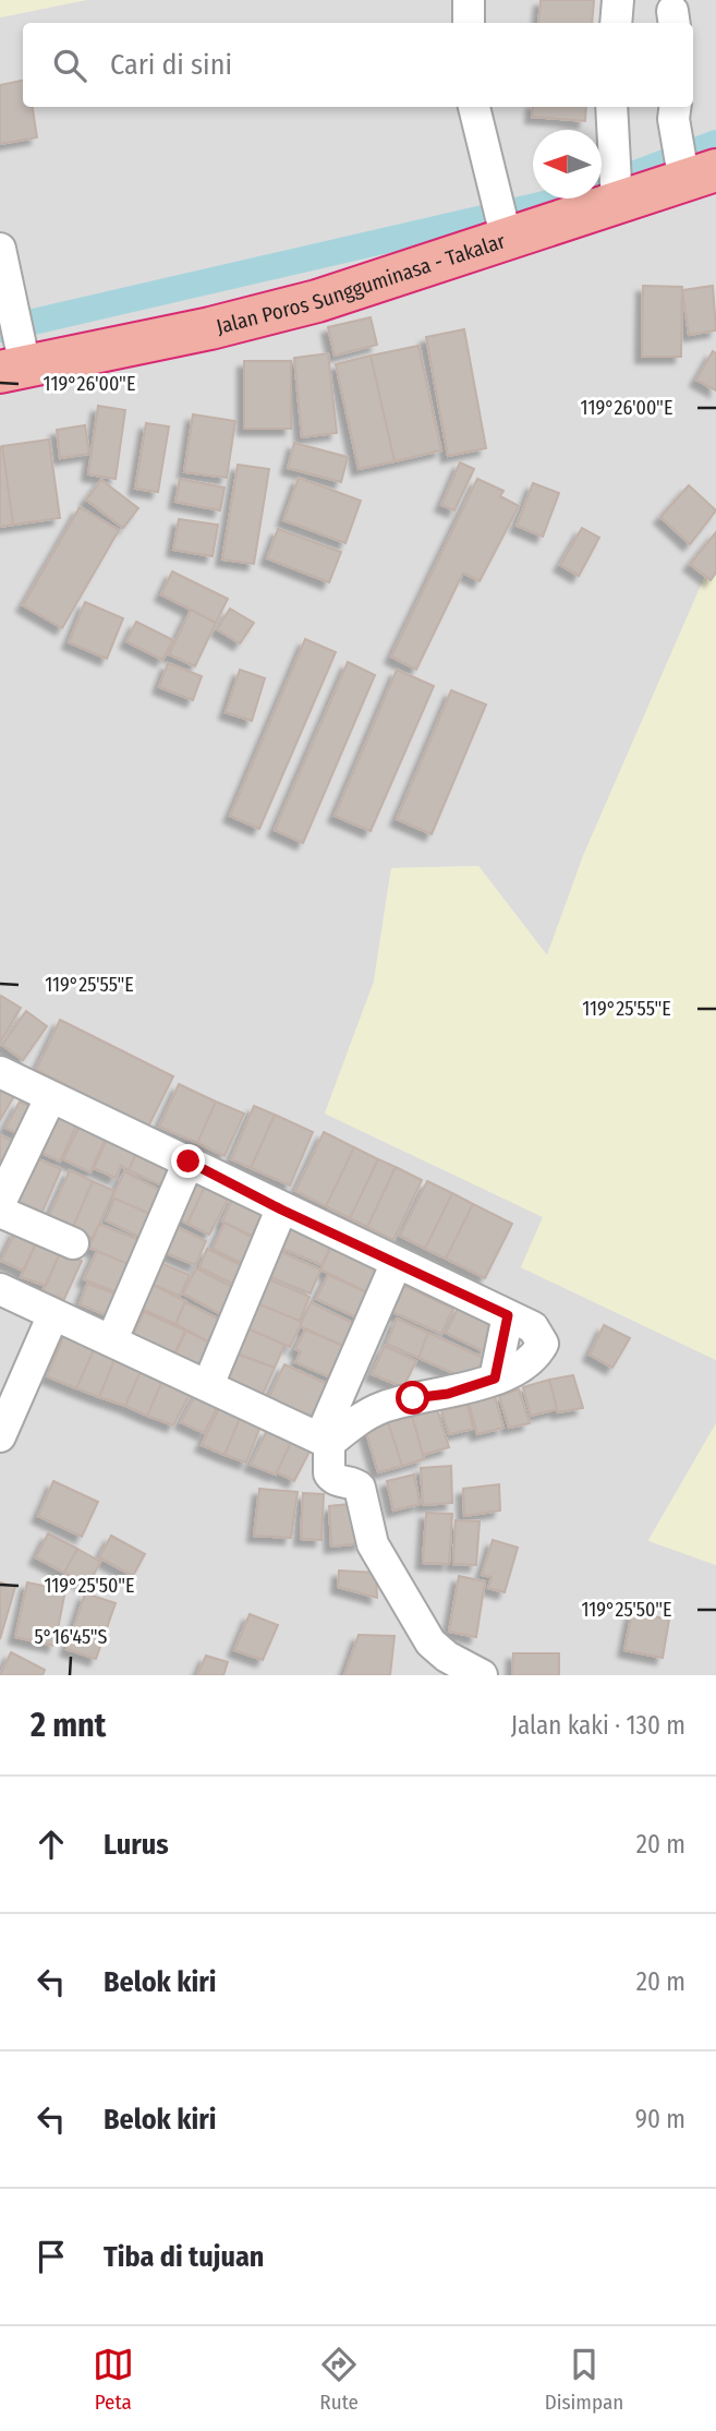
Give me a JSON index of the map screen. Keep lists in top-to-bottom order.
{
  "streets": {
    "highway": ["Jalan Poros Sungguminasa - Takalar"]
  },
  "north": "left",
  "page": {
    "search": "Cari di sini",
    "heading": ["2 mnt", "Jalan kaki · 130 m"],
    "list": [
      ["Lurus", "20 m"],
      ["Belok kiri", "20 m"],
      ["Belok kiri", "90 m"],
      "Tiba di tujuan"
    ],
    "nav": ["Peta", "Rute", "Disimpan"]
  },
  "coordinates": [
    "119°26'00\"E",
    "119°25'55\"E",
    "119°25'50\"E",
    "5°16'45\"S"
  ]
}
